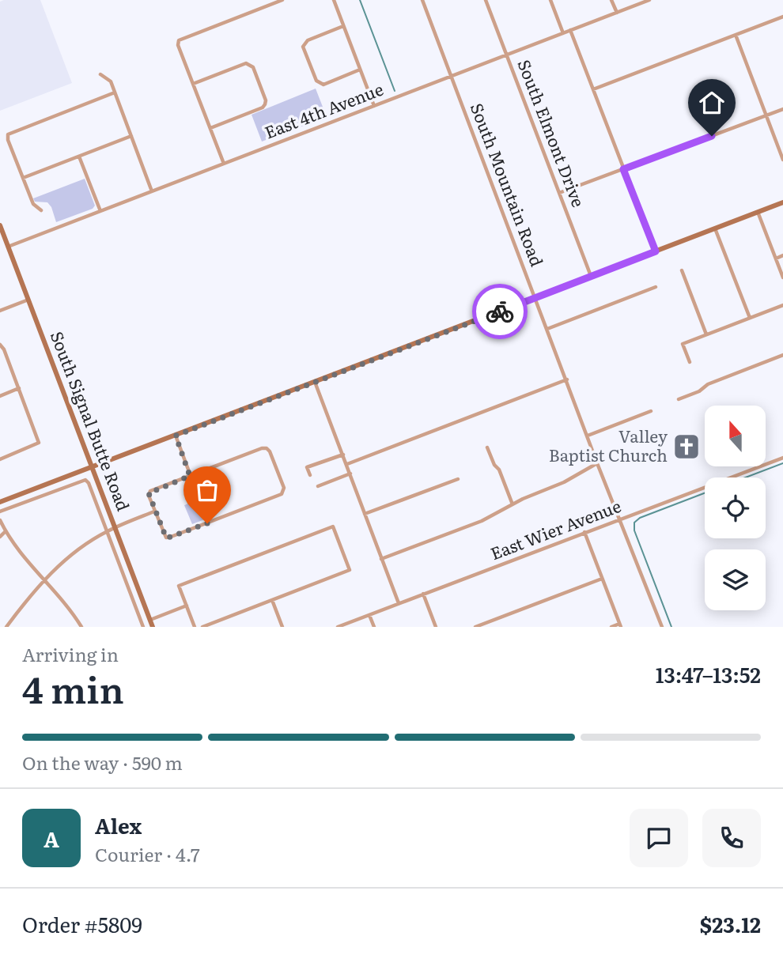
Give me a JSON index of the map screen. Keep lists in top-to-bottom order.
{
  "streets": {
    "main road": ["South Signal Butte Road"],
    "street": [
      "East 4th Avenue",
      "South Elmont Drive",
      "South Mountain Road",
      "East Wier Avenue"
    ]
  },
  "crossings": [
    ["East 4th Avenue", "South Elmont Drive"],
    ["East 4th Avenue", "South Mountain Road"],
    ["East 4th Avenue", "South Signal Butte Road"],
    ["South Mountain Road", "East Wier Avenue"]
  ],
  "places": {
    "church": ["Valley Baptist Church"]
  },
  "north": "top",
  "page": {
    "heading": ["4 min", "Arriving in", "13:47–13:52"],
    "panel": [
      "Alex",
      "Courier · 4.7",
      "Order #5809",
      "$23.12"
    ],
    "bar": "On the way · 590 m",
    "round": "A"
  }
}
